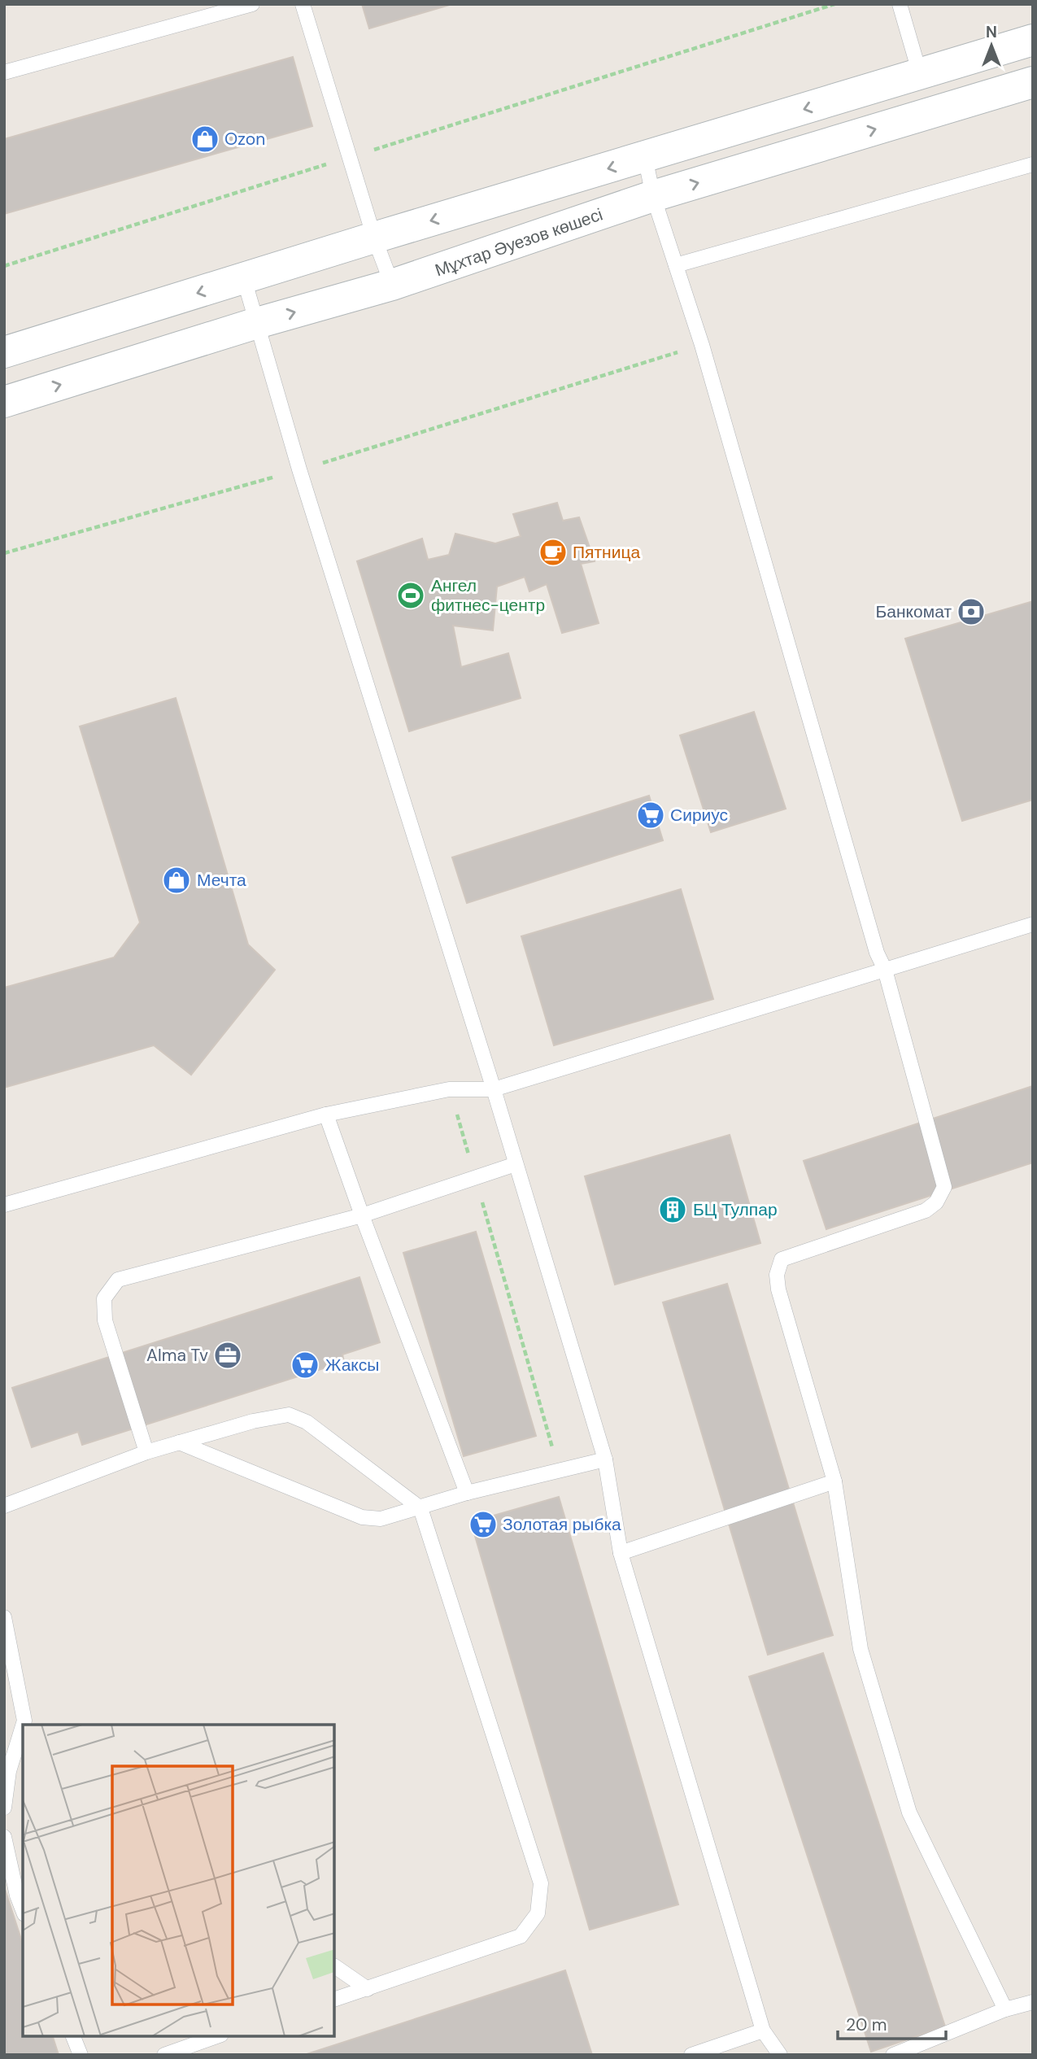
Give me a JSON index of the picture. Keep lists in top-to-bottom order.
{
  "streets": {
    "main road": ["Мұхтар Әуезов көшесі"]
  },
  "places": {
    "shop": ["Ozon", "Мечта"],
    "cafe": ["Пятница"],
    "sports": ["Ангел фитнес-центр"],
    "bank": ["Банкомат"],
    "supermarket": ["Сириус", "Жаксы", "Золотая рыбка"],
    "building": ["БЦ Тулпар"],
    "office": ["Alma Tv"]
  },
  "scale_bar": "20 m",
  "north": "top"
}
